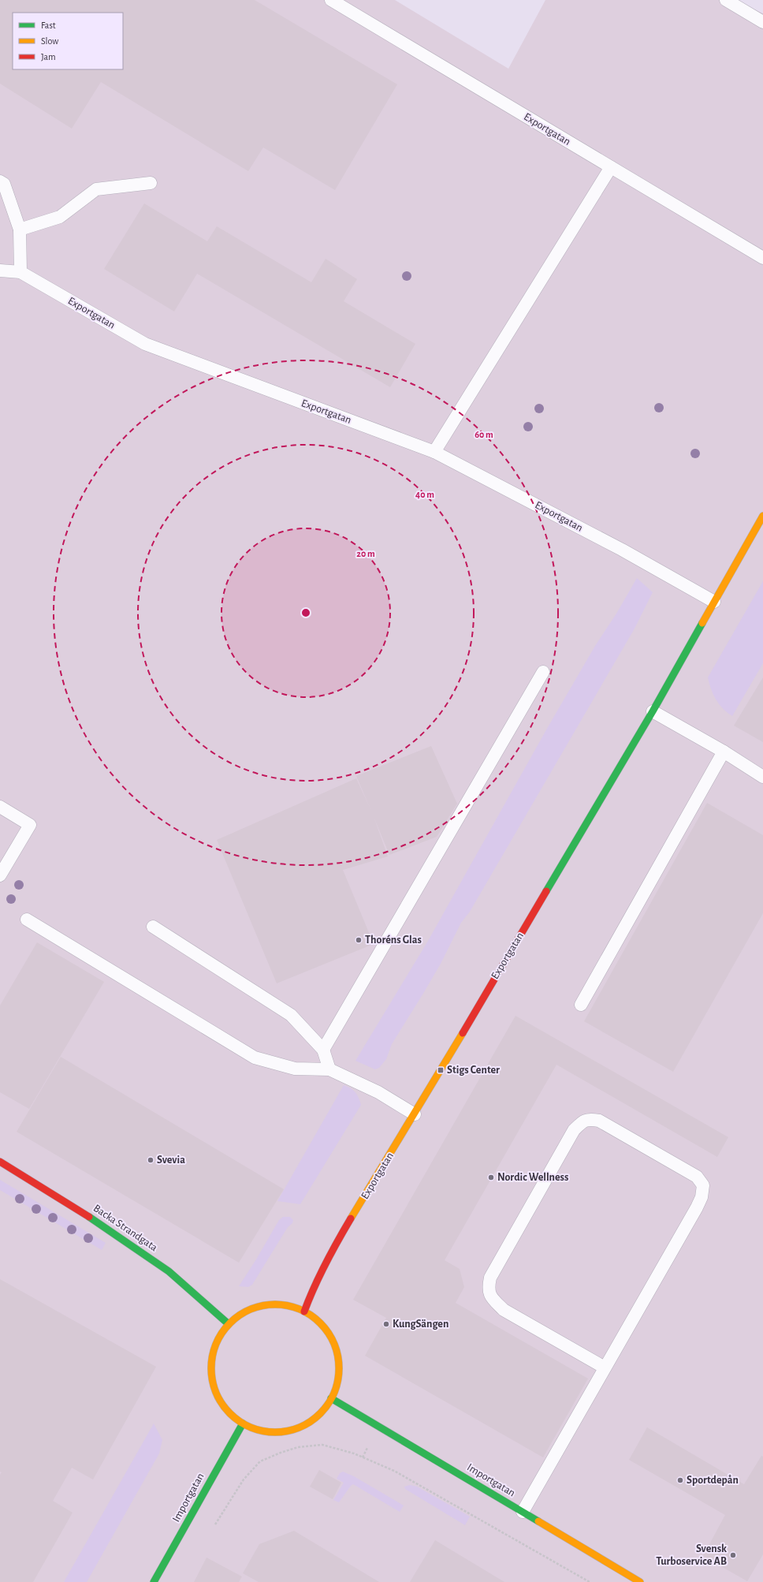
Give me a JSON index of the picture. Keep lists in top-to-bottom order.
{
  "streets": {
    "street": ["Exportgatan", "Backa Strandgata", "Importgatan"]
  },
  "places": {
    "other": [
      "Thoréns Glas",
      "Svevia",
      "Nordic Wellness",
      "KungSängen",
      "Sportdepån",
      "Svensk Turboservice AB"
    ],
    "transit": ["Stigs Center"]
  },
  "legend": ["Fast", "Slow", "Jam"],
  "rings": ["60 m", "40 m", "20 m"]
}
